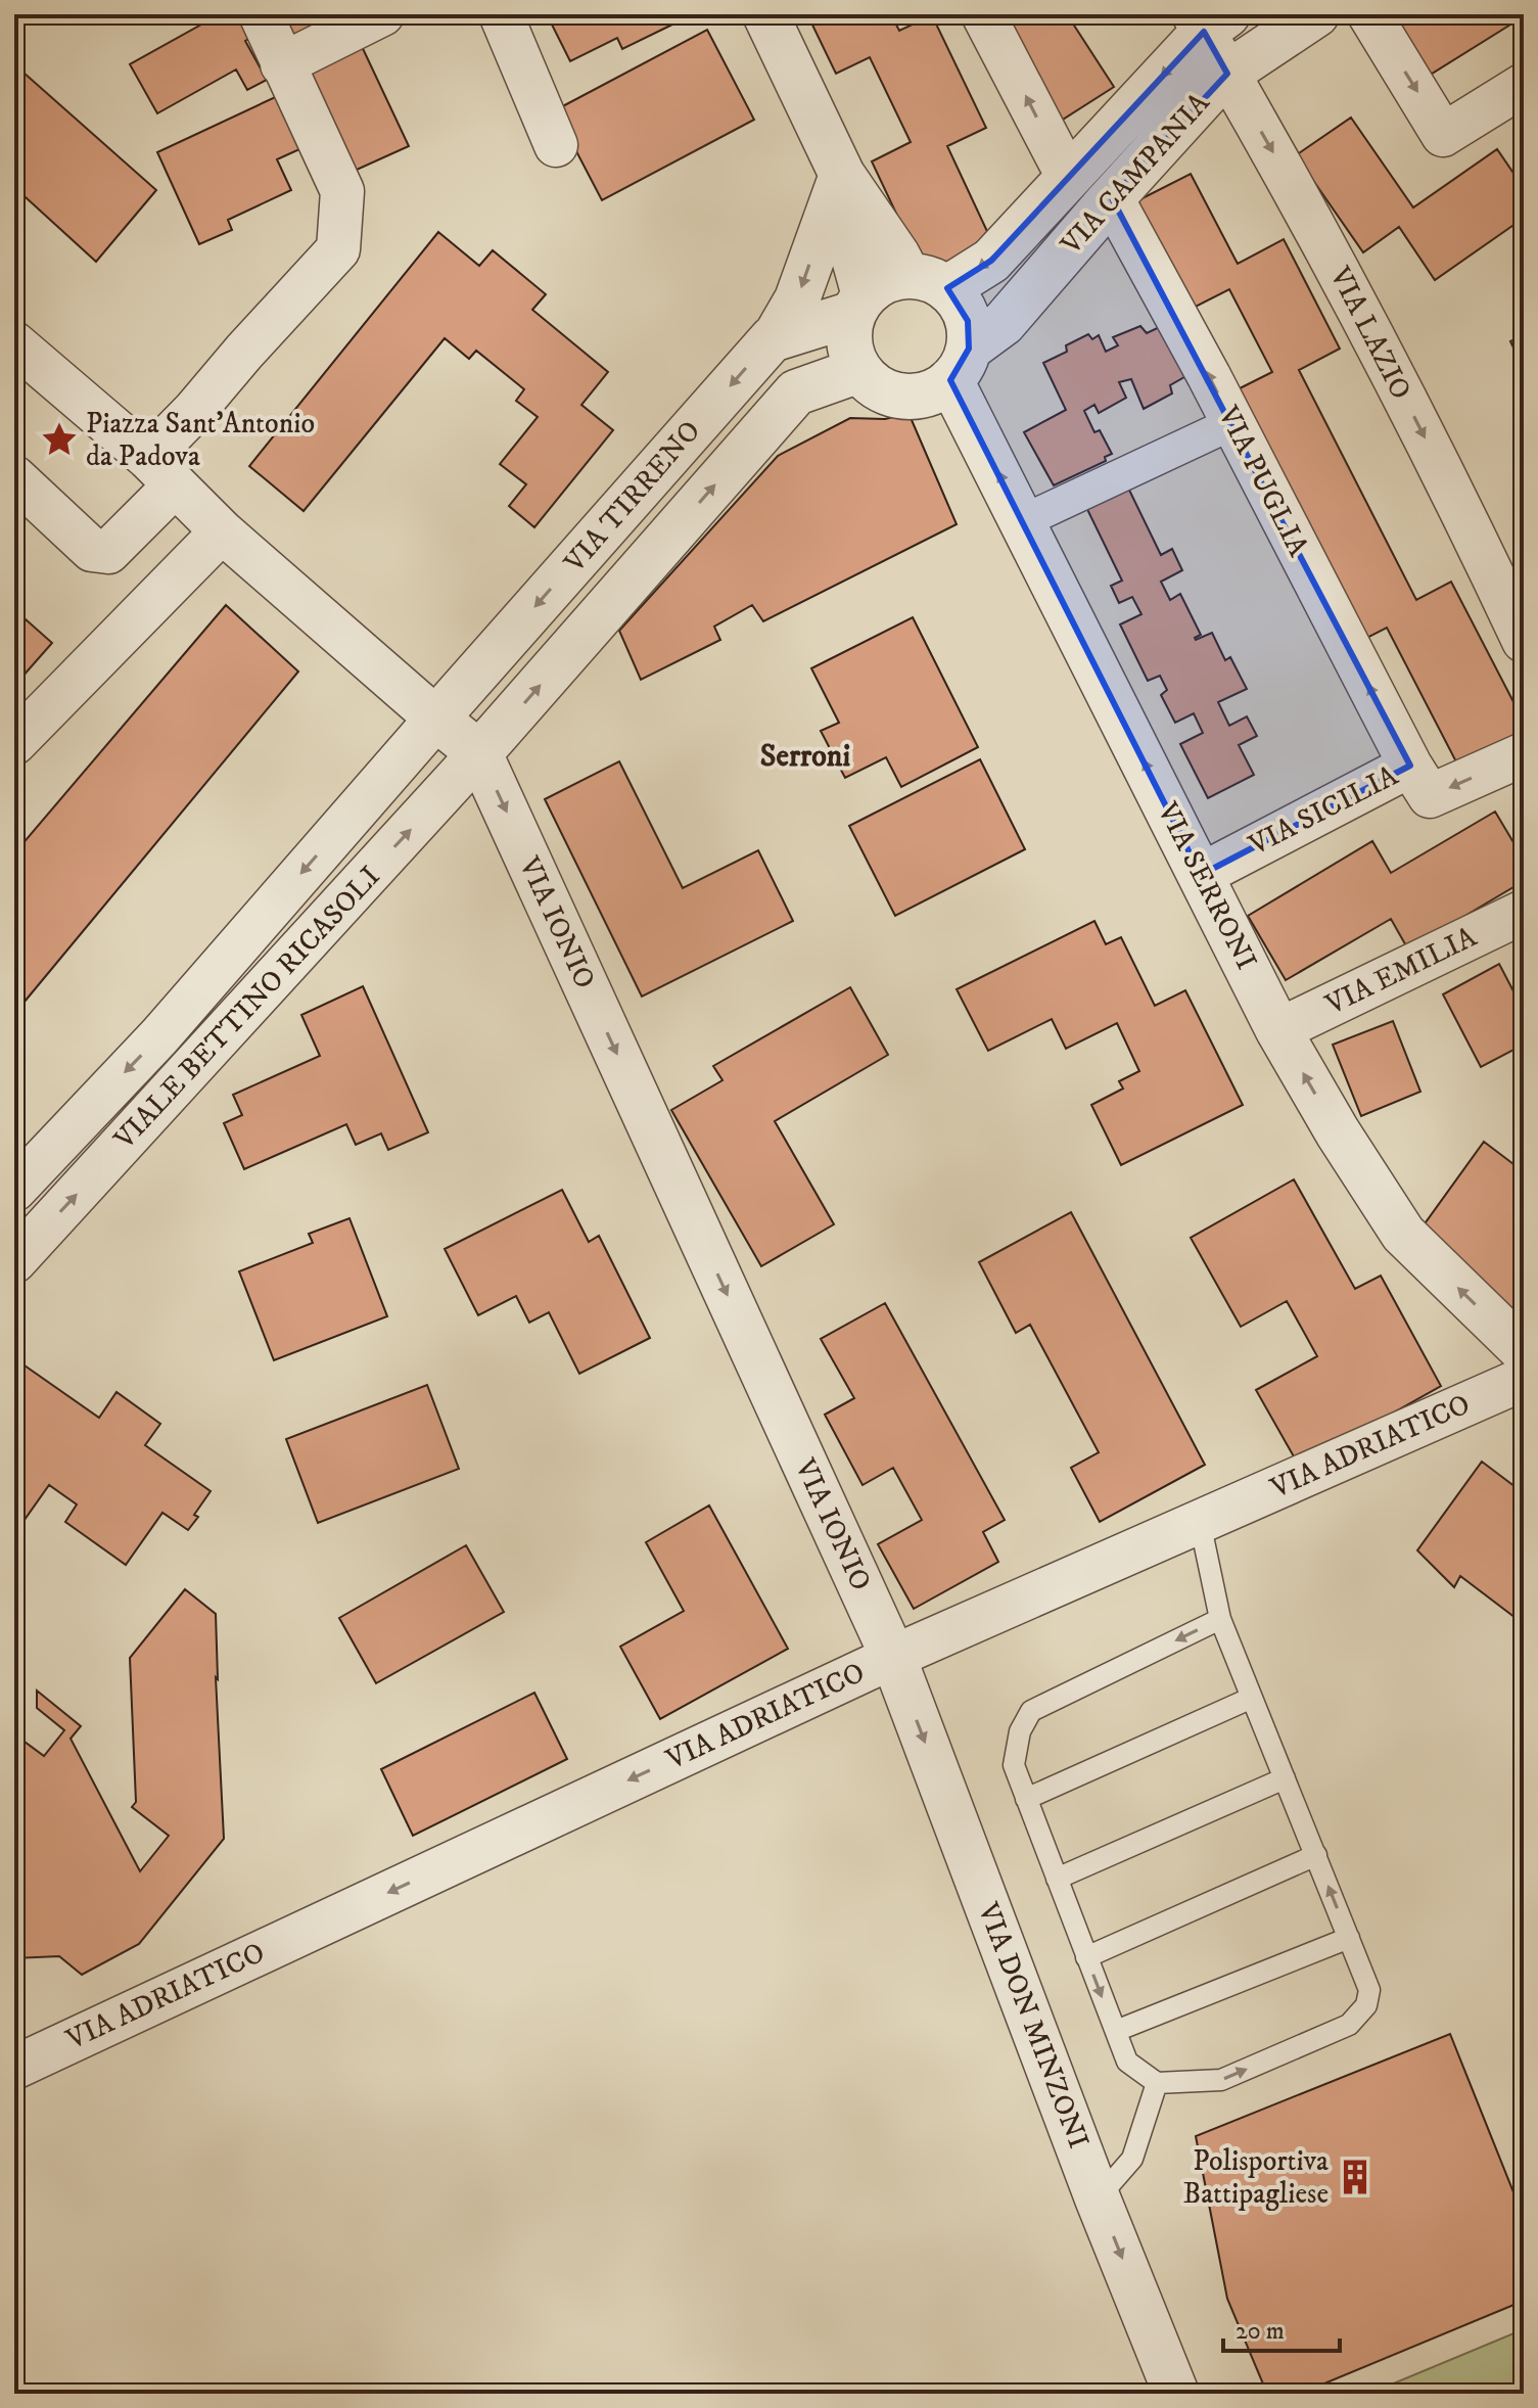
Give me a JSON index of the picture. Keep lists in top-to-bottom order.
{
  "streets": {
    "street": [
      "VIA CAMPANIA",
      "VIA LAZIO",
      "VIA PUGLIA",
      "VIA TIRRENO",
      "VIA SICILIA",
      "VIA SERRONI",
      "VIA IONIO",
      "VIA EMILIA",
      "VIALE BETTINO RICASOLI",
      "VIA ADRIATICO",
      "VIA DON MINZONI"
    ]
  },
  "crossings": [
    ["VIA CAMPANIA", "VIA LAZIO"],
    ["VIA CAMPANIA", "VIA PUGLIA"],
    ["VIA CAMPANIA", "VIA TIRRENO"],
    ["VIA CAMPANIA", "VIA SERRONI"],
    ["VIA PUGLIA", "VIA SICILIA"],
    ["VIA TIRRENO", "VIA SERRONI"],
    ["VIA TIRRENO", "VIA IONIO"],
    ["VIA TIRRENO", "VIALE BETTINO RICASOLI"],
    ["VIA SICILIA", "VIA SERRONI"],
    ["VIA SERRONI", "VIA EMILIA"],
    ["VIA IONIO", "VIALE BETTINO RICASOLI"],
    ["VIA IONIO", "VIA ADRIATICO"],
    ["VIA IONIO", "VIA DON MINZONI"],
    ["VIA ADRIATICO", "VIA DON MINZONI"]
  ],
  "one_way": [
    "VIA LAZIO",
    "VIA PUGLIA",
    "VIA SERRONI",
    "VIA IONIO",
    "VIA ADRIATICO",
    "VIA DON MINZONI"
  ],
  "districts": ["Serroni"],
  "places": {
    "place": ["Piazza Sant'Antonio da Padova"],
    "building": ["Polisportiva Battipagliese"]
  },
  "scale_bar": "20 m"
}
